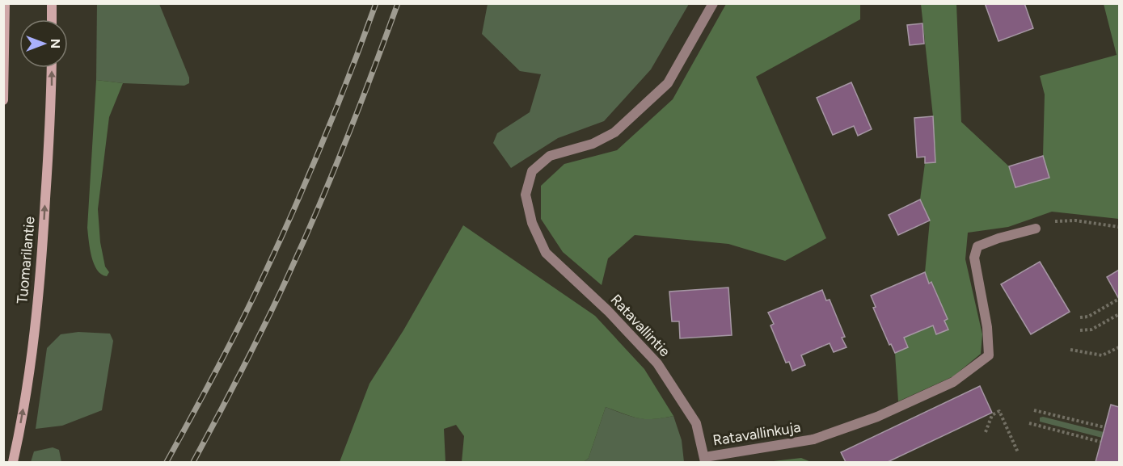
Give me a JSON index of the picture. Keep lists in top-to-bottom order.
{
  "streets": {
    "main road": ["Tuomarilantie"],
    "street": ["Ratavallintie", "Ratavallinkuja"]
  },
  "crossings": [
    ["Ratavallintie", "Ratavallinkuja"]
  ],
  "one_way": ["Tuomarilantie"],
  "north": "right"
}
